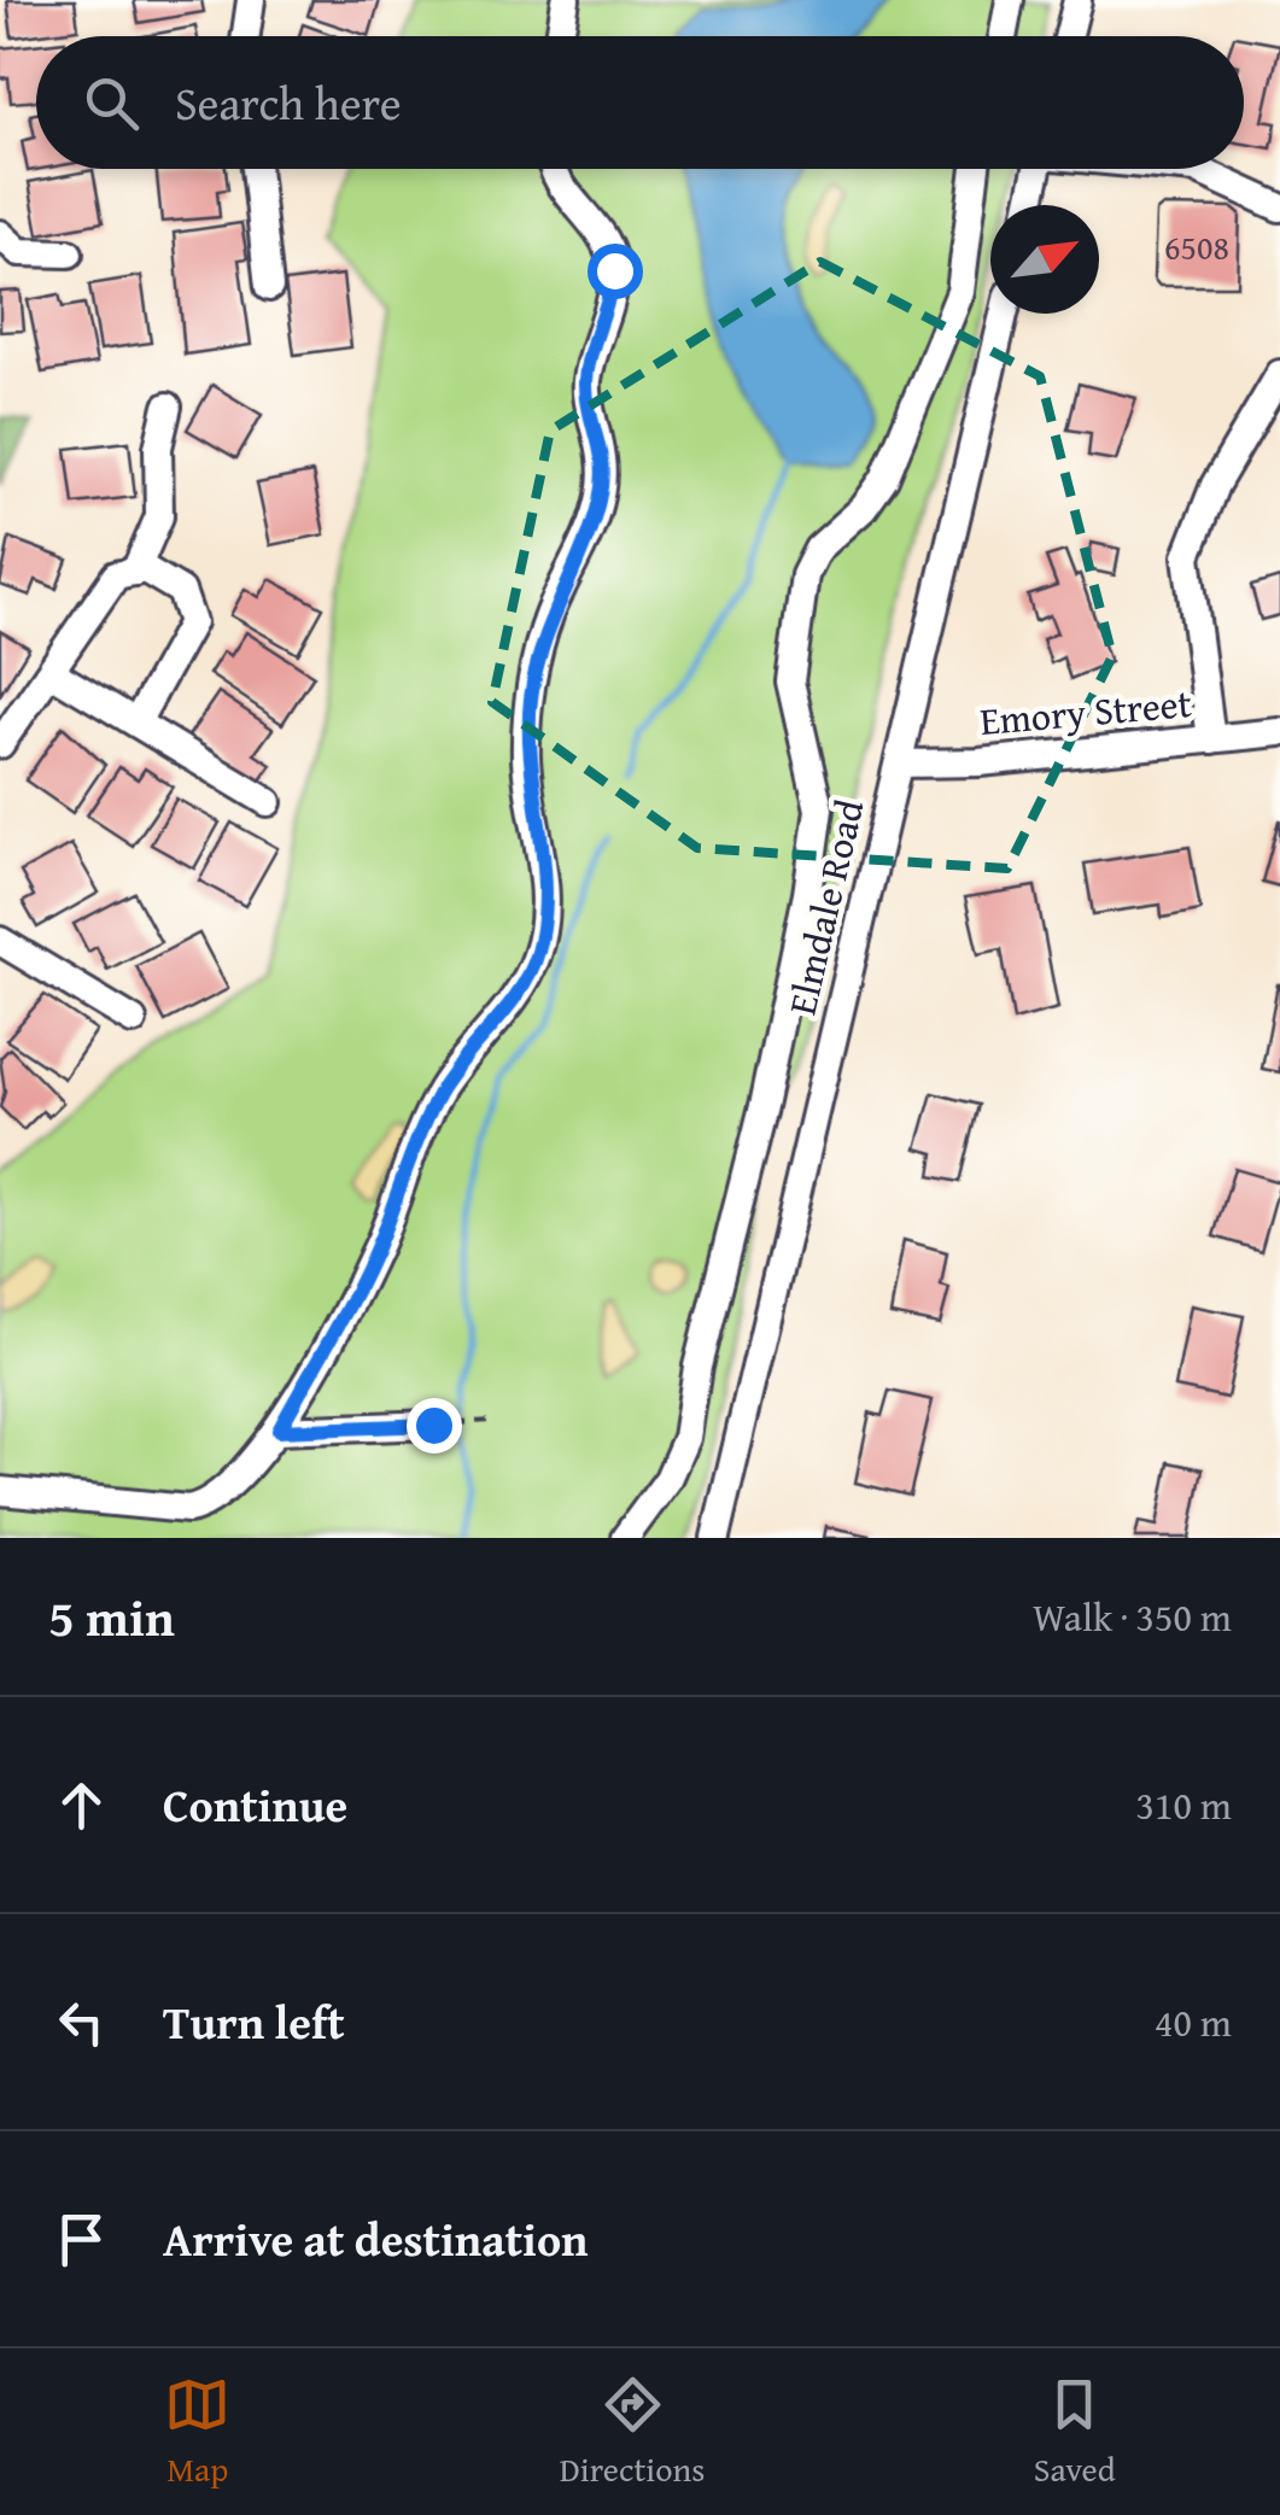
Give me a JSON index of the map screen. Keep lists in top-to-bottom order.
{
  "streets": {
    "street": ["Emory Street", "Elmdale Road"]
  },
  "crossings": [
    ["Emory Street", "Elmdale Road"]
  ],
  "house_numbers": ["6508"],
  "north": "top right",
  "page": {
    "search": "Search here",
    "heading": ["5 min", "Walk · 350 m"],
    "list": [
      ["Continue", "310 m"],
      ["Turn left", "40 m"],
      "Arrive at destination"
    ],
    "nav": ["Map", "Directions", "Saved"]
  }
}
